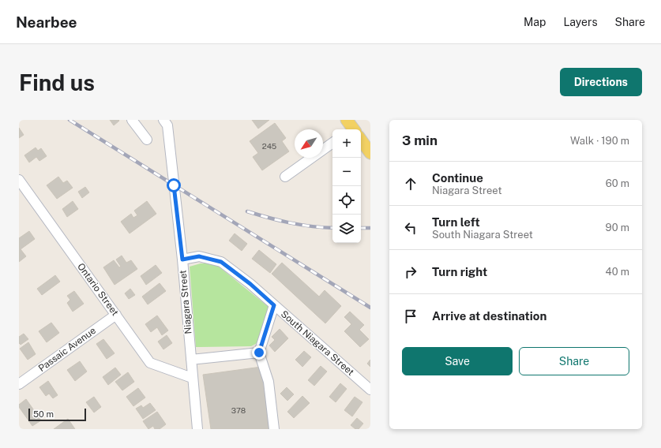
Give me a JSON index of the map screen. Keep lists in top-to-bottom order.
{
  "streets": {
    "street": [
      "Ontario Street",
      "Niagara Street",
      "South Niagara Street",
      "Passaic Avenue"
    ]
  },
  "crossings": [
    ["Ontario Street", "Niagara Street"],
    ["Ontario Street", "Passaic Avenue"],
    ["Niagara Street", "South Niagara Street"]
  ],
  "house_numbers": ["245", "378"],
  "scale_bar": "50 m",
  "north": "bottom left",
  "page": {
    "header": "Nearbee",
    "nav": ["Map", "Layers", "Share"],
    "buttons": [
      "Directions",
      ["Save", "Share"]
    ],
    "title": "Find us",
    "heading": ["3 min", "Walk · 190 m"],
    "map_buttons": ["+", "−"],
    "list": [
      ["Continue", "Niagara Street", "60 m"],
      ["Turn left", "South Niagara Street", "90 m"],
      ["Turn right", "40 m"],
      "Arrive at destination"
    ],
    "scale": "50 m"
  }
}
